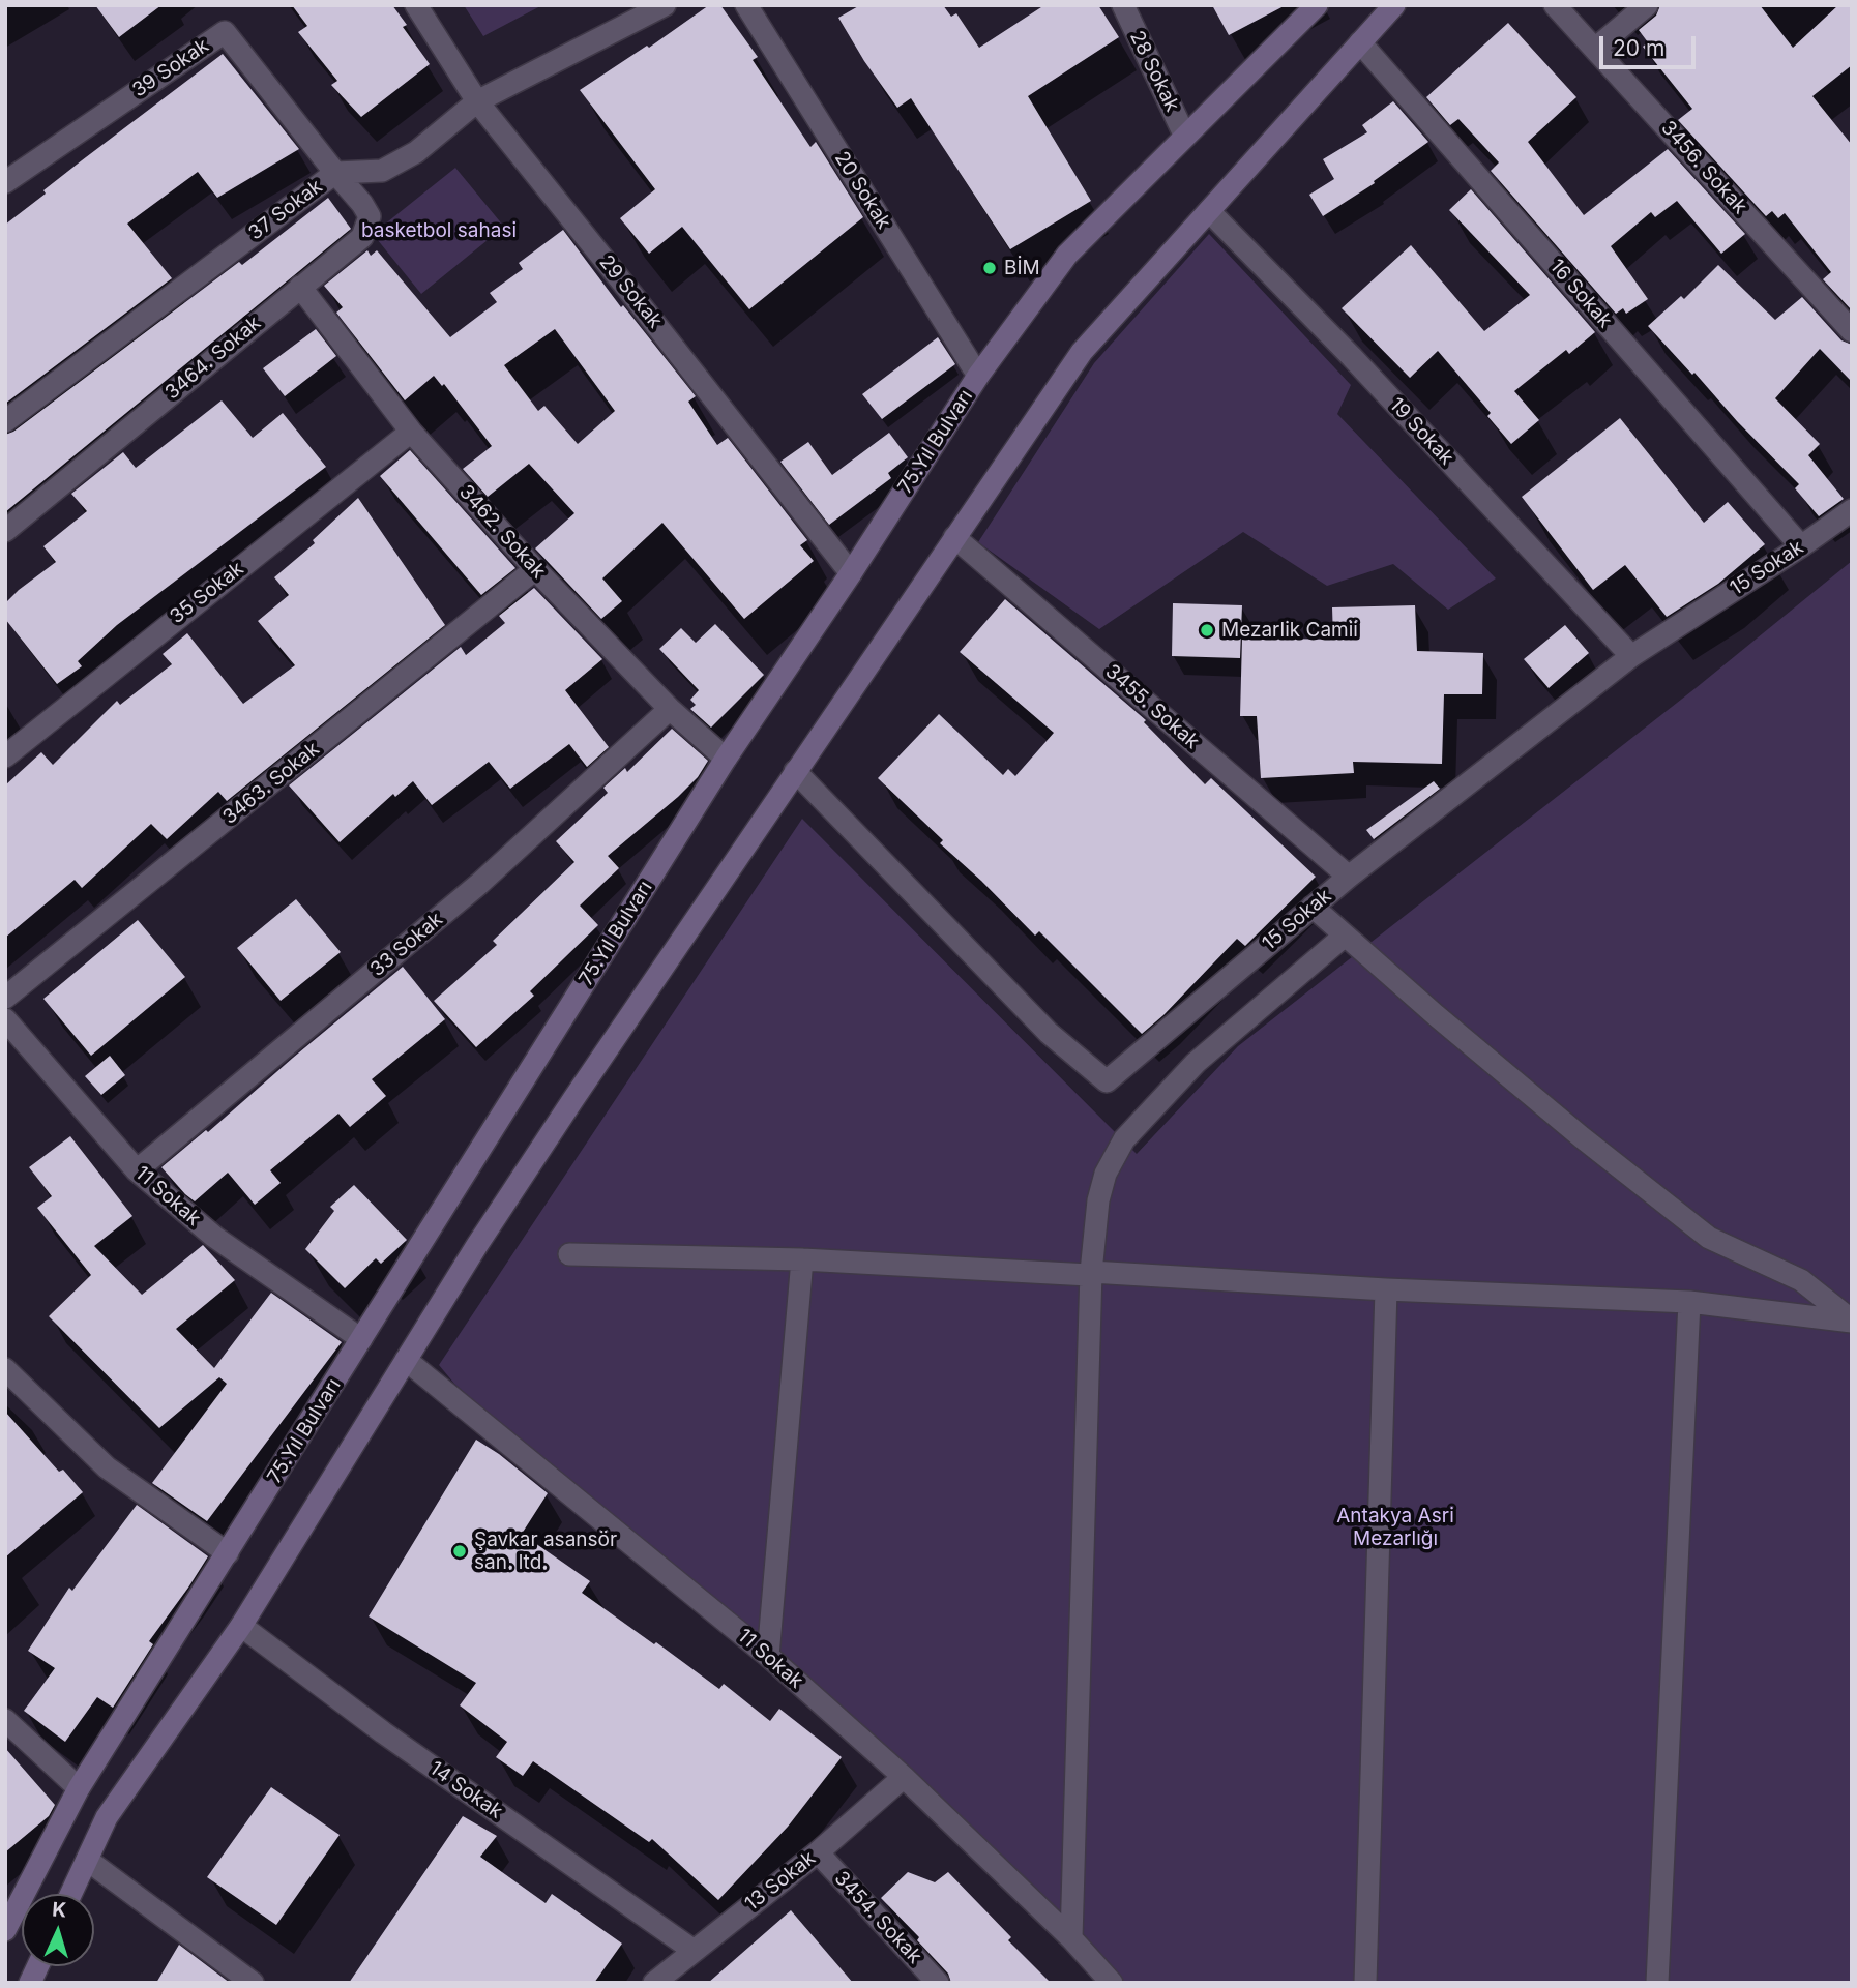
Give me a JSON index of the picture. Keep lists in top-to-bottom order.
{
  "streets": {
    "main road": ["75.Yıl Bulvarı"],
    "street": [
      "39 Sokak",
      "28 Sokak",
      "3456. Sokak",
      "20 Sokak",
      "37 Sokak",
      "29 Sokak",
      "16 Sokak",
      "3464. Sokak",
      "19 Sokak",
      "3462. Sokak",
      "15 Sokak",
      "35 Sokak",
      "3455. Sokak",
      "3463. Sokak",
      "33 Sokak",
      "11 Sokak",
      "14 Sokak",
      "13 Sokak",
      "3454. Sokak"
    ]
  },
  "crossings": [
    ["39 Sokak", "37 Sokak"],
    ["39 Sokak", "3464. Sokak"],
    ["28 Sokak", "75.Yıl Bulvarı"],
    ["20 Sokak", "75.Yıl Bulvarı"],
    ["37 Sokak", "29 Sokak"],
    ["37 Sokak", "3464. Sokak"],
    ["29 Sokak", "75.Yıl Bulvarı"],
    ["16 Sokak", "15 Sokak"],
    ["3464. Sokak", "3462. Sokak"],
    ["19 Sokak", "15 Sokak"],
    ["75.Yıl Bulvarı", "3462. Sokak"],
    ["75.Yıl Bulvarı", "11 Sokak"],
    ["3462. Sokak", "35 Sokak"],
    ["3462. Sokak", "3463. Sokak"],
    ["3462. Sokak", "33 Sokak"],
    ["15 Sokak", "3455. Sokak"],
    ["33 Sokak", "11 Sokak"],
    ["11 Sokak", "13 Sokak"],
    ["14 Sokak", "13 Sokak"],
    ["13 Sokak", "3454. Sokak"]
  ],
  "parks": ["basketbol sahasi", "Antakya Asri Mezarlığı"],
  "places": ["BİM", "Mezarlik Camii", "Şavkar asansör san. ltd."],
  "scale_bar": "20 m",
  "north": "top"
}
